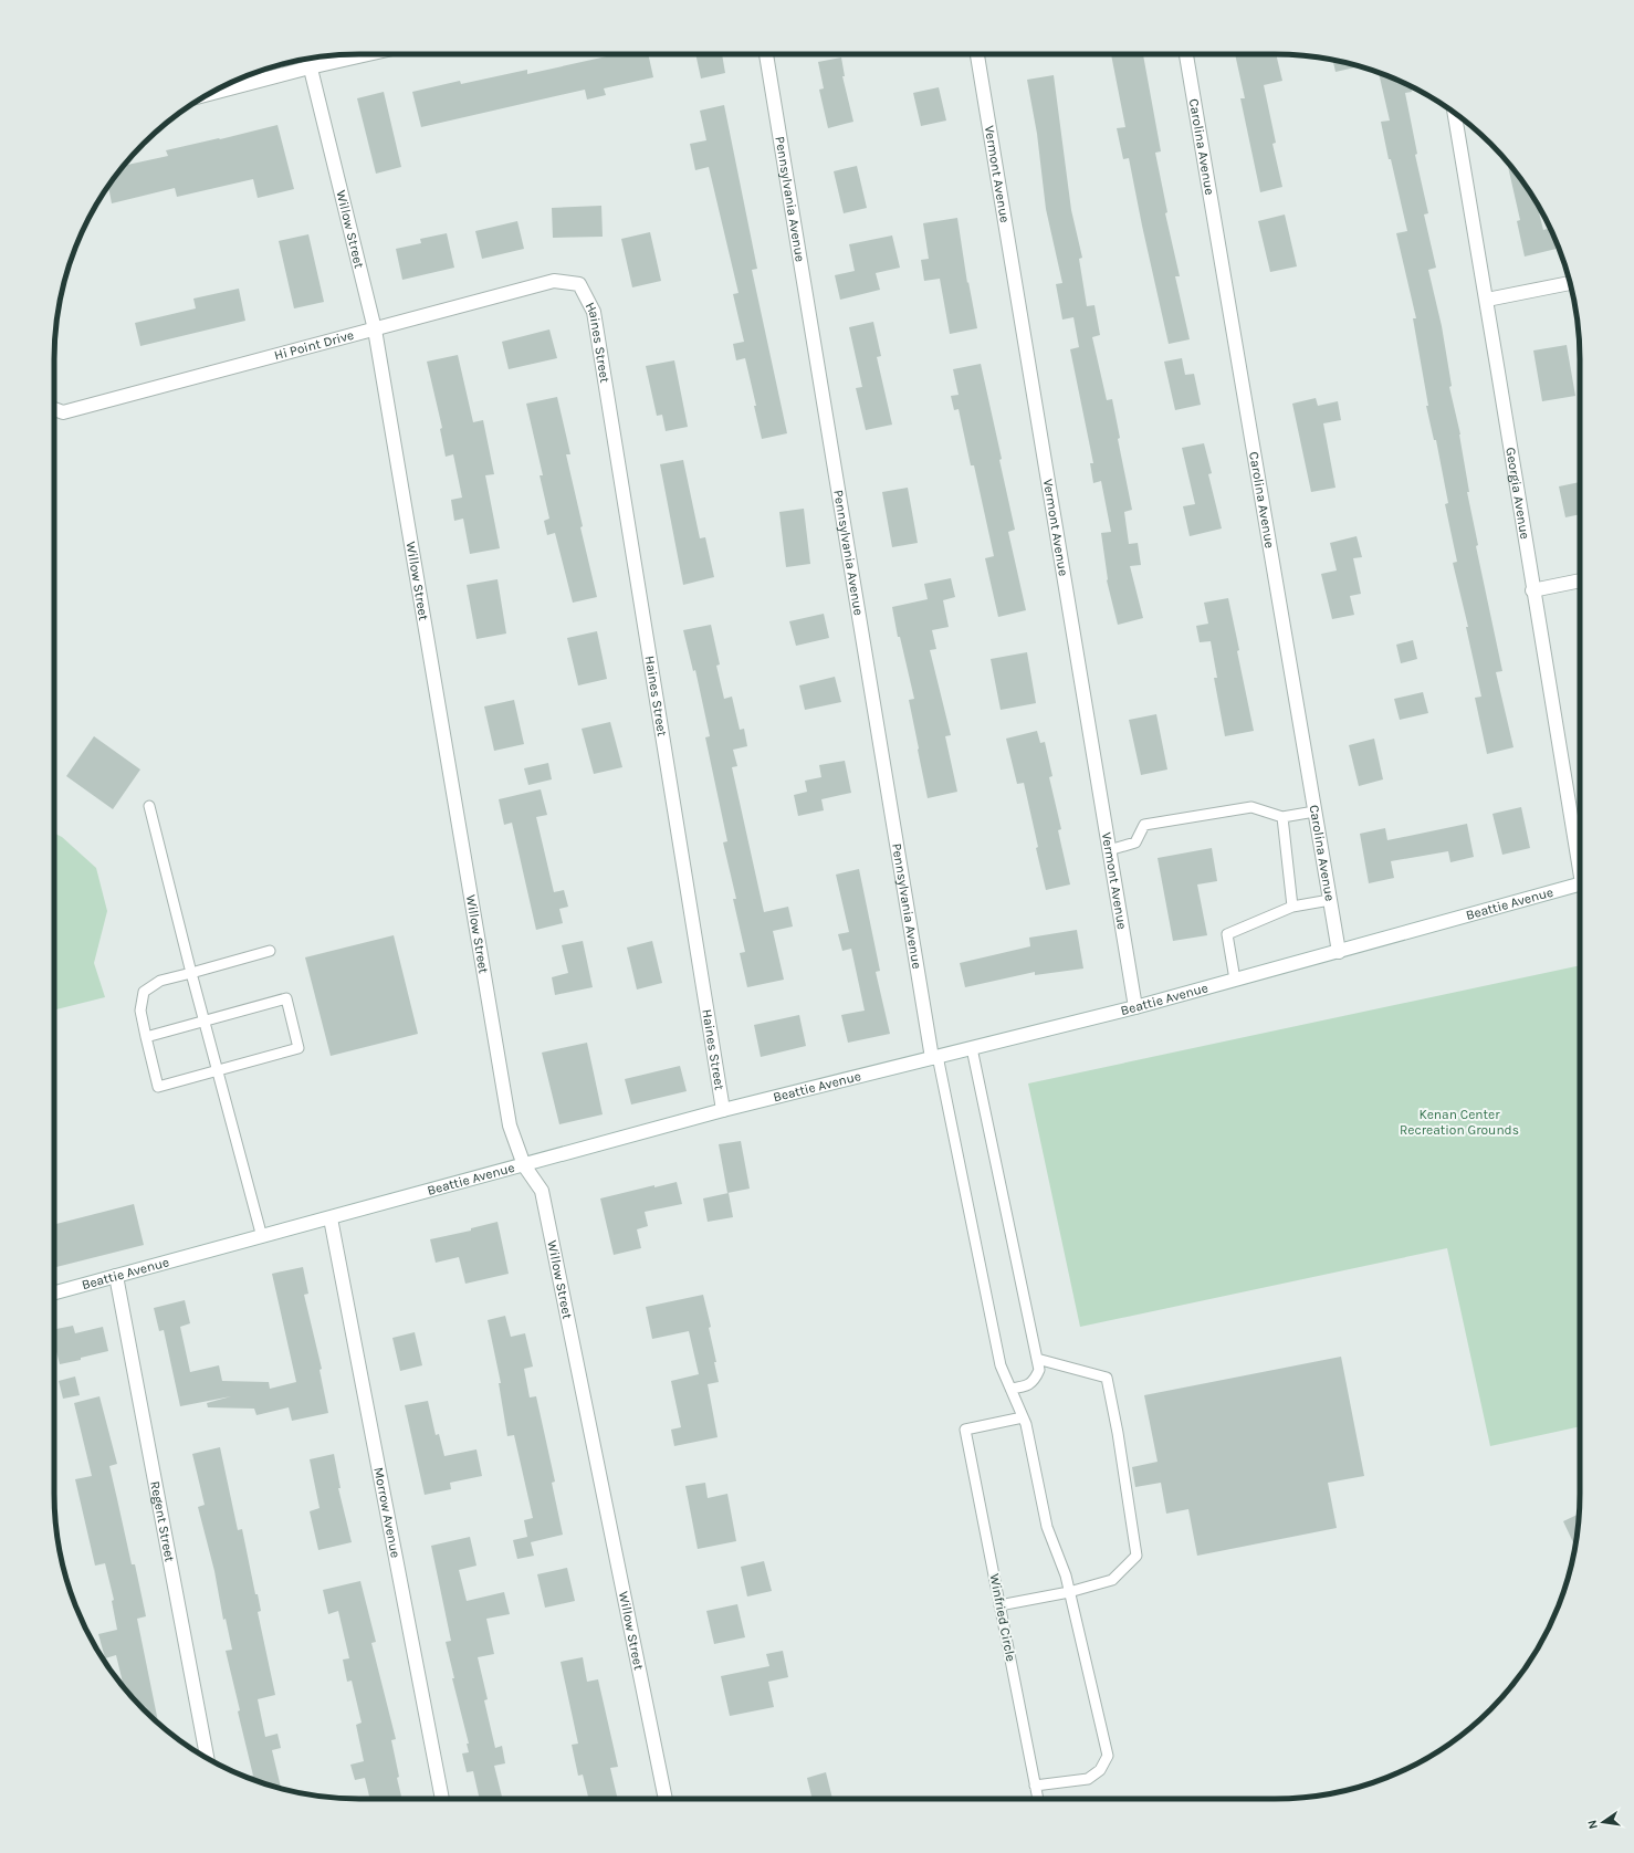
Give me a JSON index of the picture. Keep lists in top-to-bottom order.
{
  "streets": {
    "street": [
      "Carolina Avenue",
      "Vermont Avenue",
      "Pennsylvania Avenue",
      "Willow Street",
      "Haines Street",
      "Hi Point Drive",
      "Georgia Avenue",
      "Beattie Avenue",
      "Morrow Avenue",
      "Regent Street"
    ],
    "lane": ["Winfried Circle"]
  },
  "crossings": [
    ["Carolina Avenue", "Beattie Avenue"],
    ["Vermont Avenue", "Beattie Avenue"],
    ["Pennsylvania Avenue", "Beattie Avenue"],
    ["Willow Street", "Hi Point Drive"],
    ["Willow Street", "Beattie Avenue"],
    ["Haines Street", "Hi Point Drive"],
    ["Haines Street", "Beattie Avenue"],
    ["Beattie Avenue", "Morrow Avenue"],
    ["Beattie Avenue", "Regent Street"]
  ],
  "parks": ["Kenan Center Recreation Grounds"],
  "north": "left"
}
